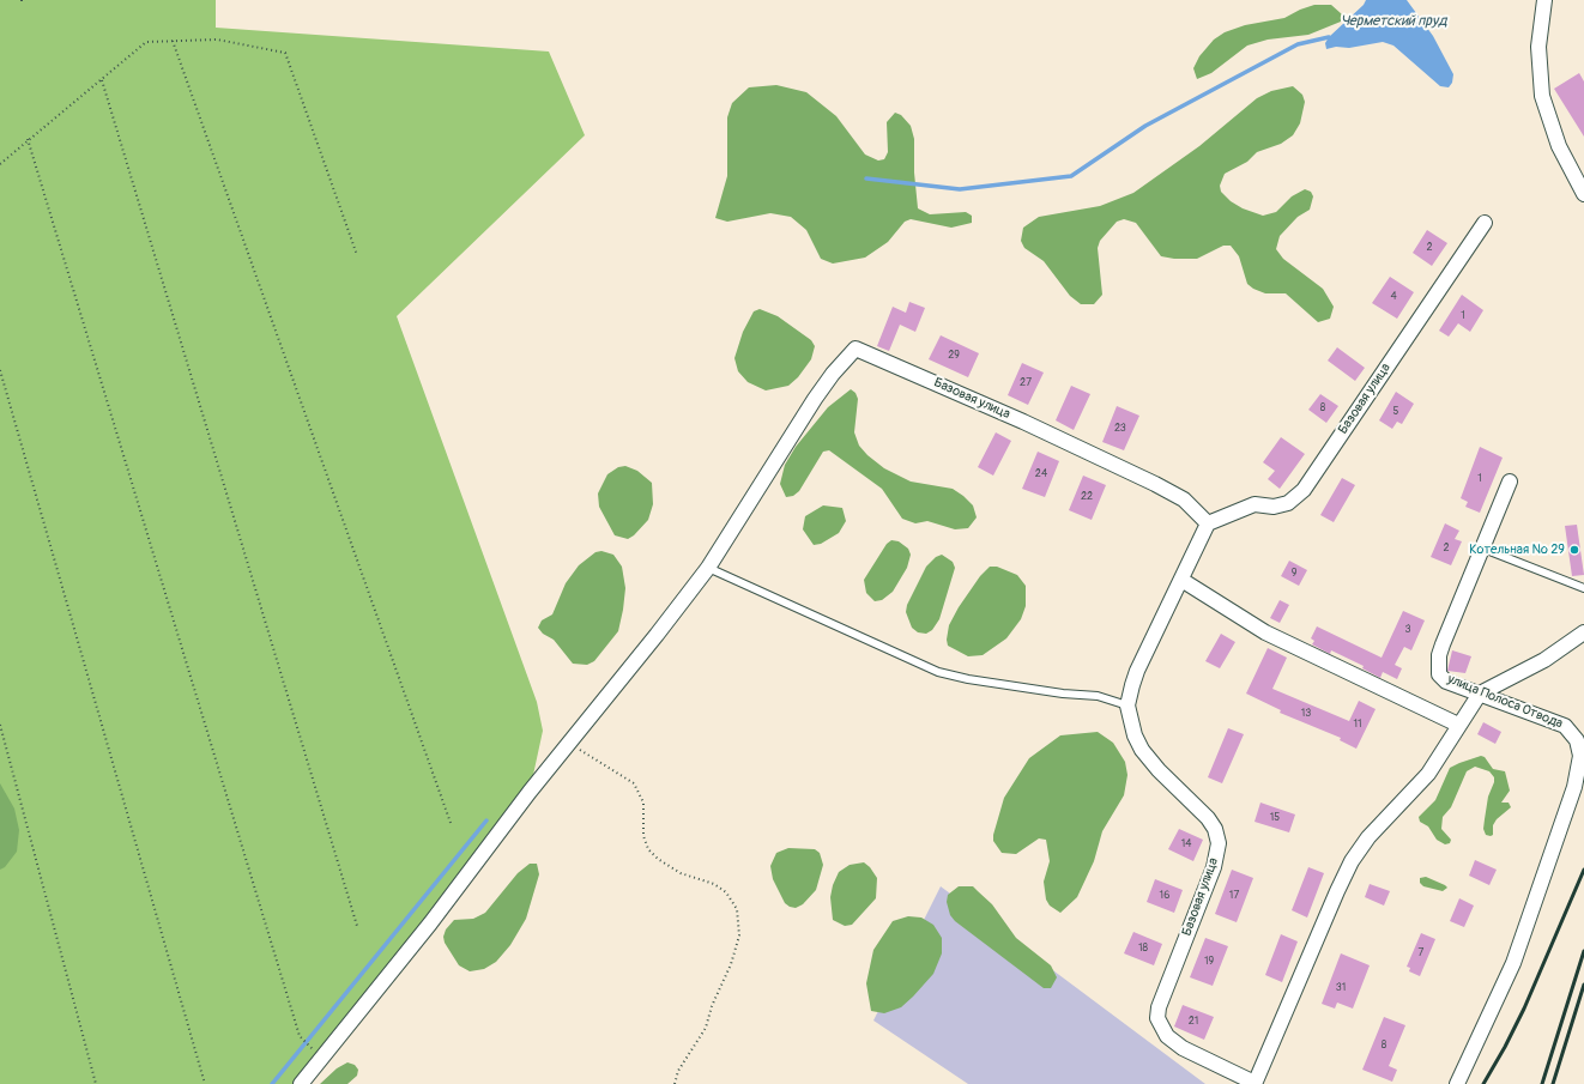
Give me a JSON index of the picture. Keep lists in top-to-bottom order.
{
  "streets": {
    "street": ["Базовая улица", "улица Полоса Отвода"]
  },
  "water": ["Черметский пруд"],
  "places": ["Котельная № 29"],
  "house_numbers": [
    "2",
    "4",
    "1",
    "29",
    "27",
    "8",
    "5",
    "23",
    "24",
    "1",
    "22",
    "2",
    "9",
    "3",
    "13",
    "11",
    "15",
    "14",
    "16",
    "17",
    "18",
    "7",
    "19",
    "31",
    "21",
    "8"
  ]
}
